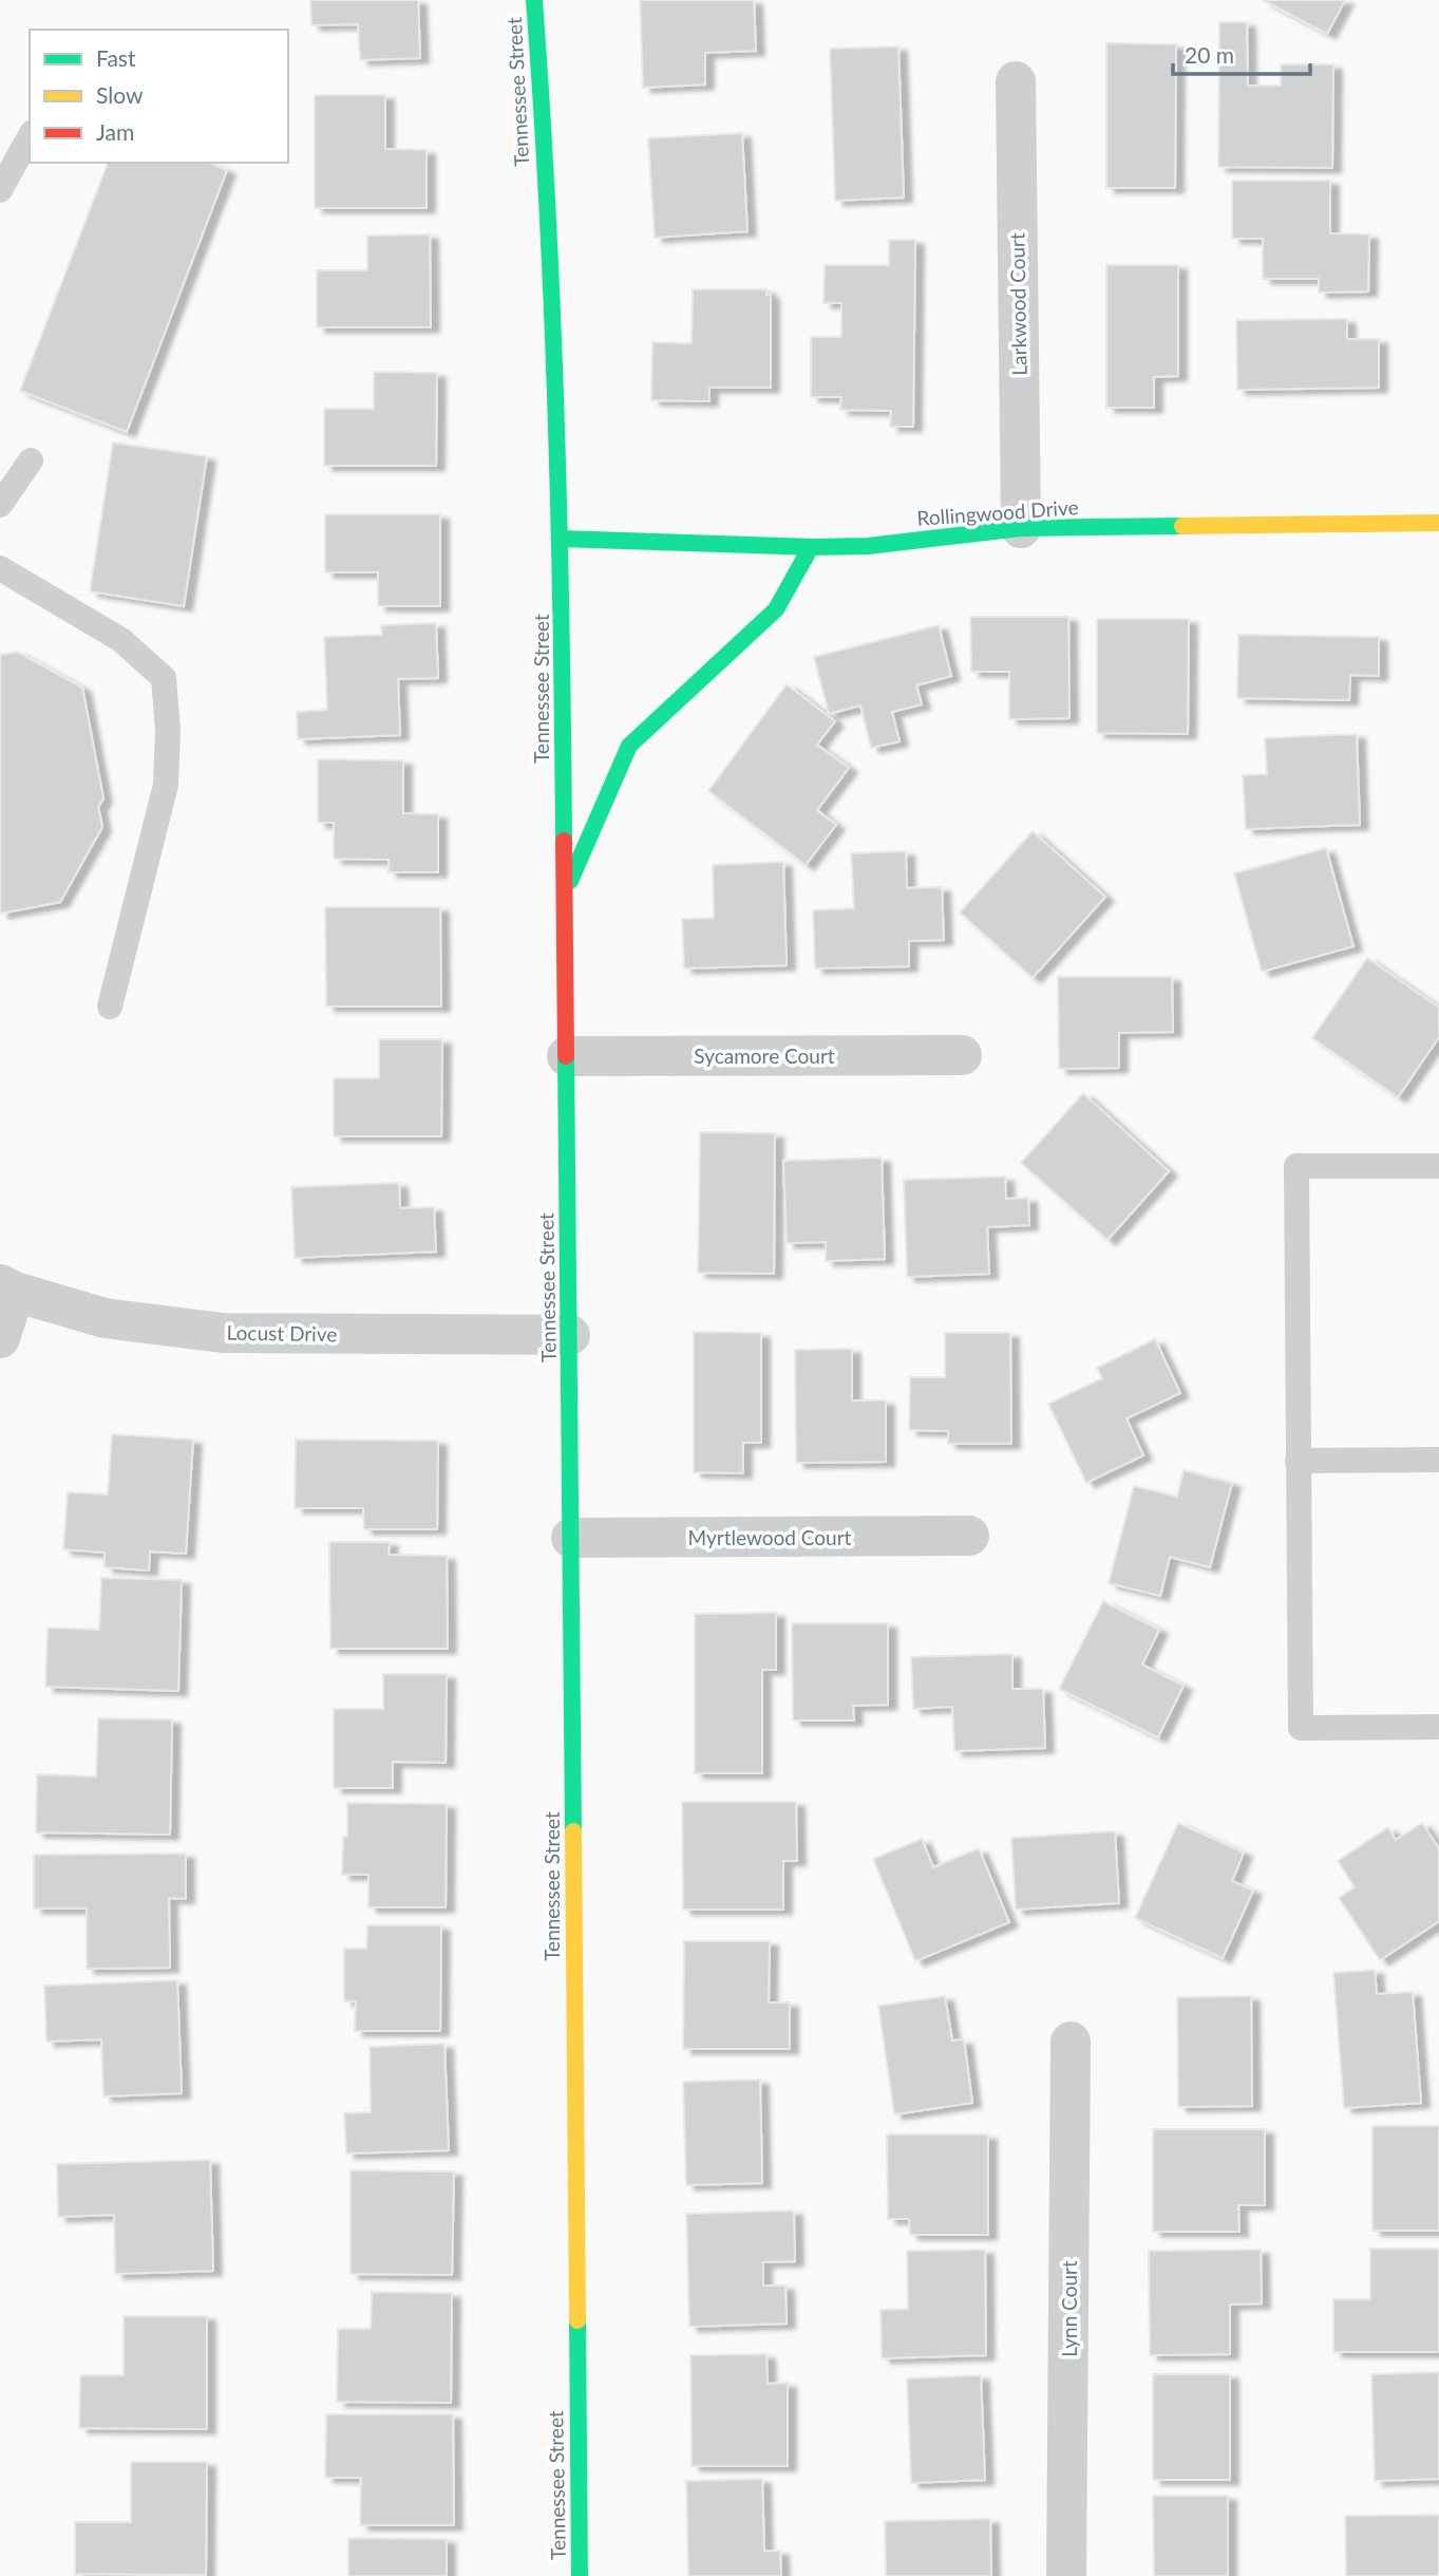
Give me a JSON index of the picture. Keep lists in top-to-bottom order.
{
  "streets": {
    "main road": ["Tennessee Street", "Rollingwood Drive"],
    "street": [
      "Larkwood Court",
      "Sycamore Court",
      "Locust Drive",
      "Myrtlewood Court",
      "Lynn Court"
    ]
  },
  "crossings": [
    ["Tennessee Street", "Rollingwood Drive"],
    ["Tennessee Street", "Sycamore Court"],
    ["Tennessee Street", "Locust Drive"],
    ["Tennessee Street", "Myrtlewood Court"],
    ["Larkwood Court", "Rollingwood Drive"]
  ],
  "legend": ["Fast", "Slow", "Jam"],
  "scale_bar": "20 m"
}
